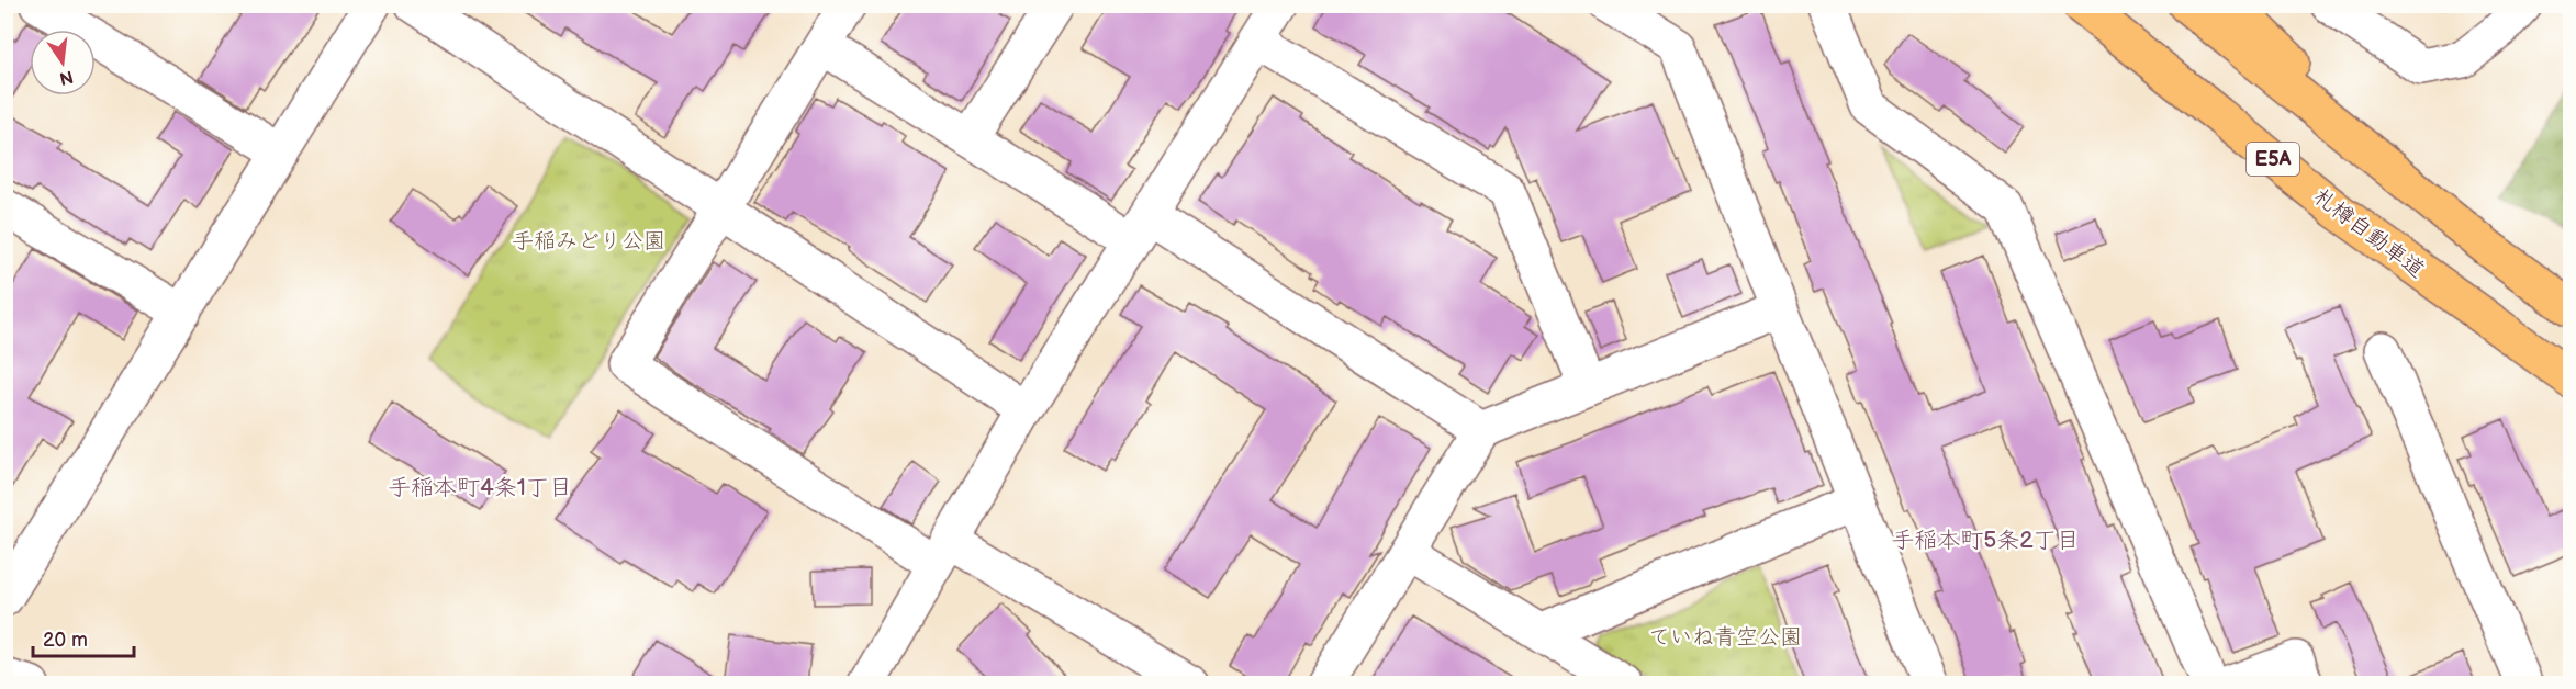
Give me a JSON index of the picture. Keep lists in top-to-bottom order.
{
  "streets": {
    "highway": ["E5A", "札樽自動車道"]
  },
  "districts": ["手稲本町4条1丁目", "手稲本町5条2丁目"],
  "parks": ["手稲みどり公園", "ていね青空公園"],
  "scale_bar": "20 m",
  "north": "bottom"
}
